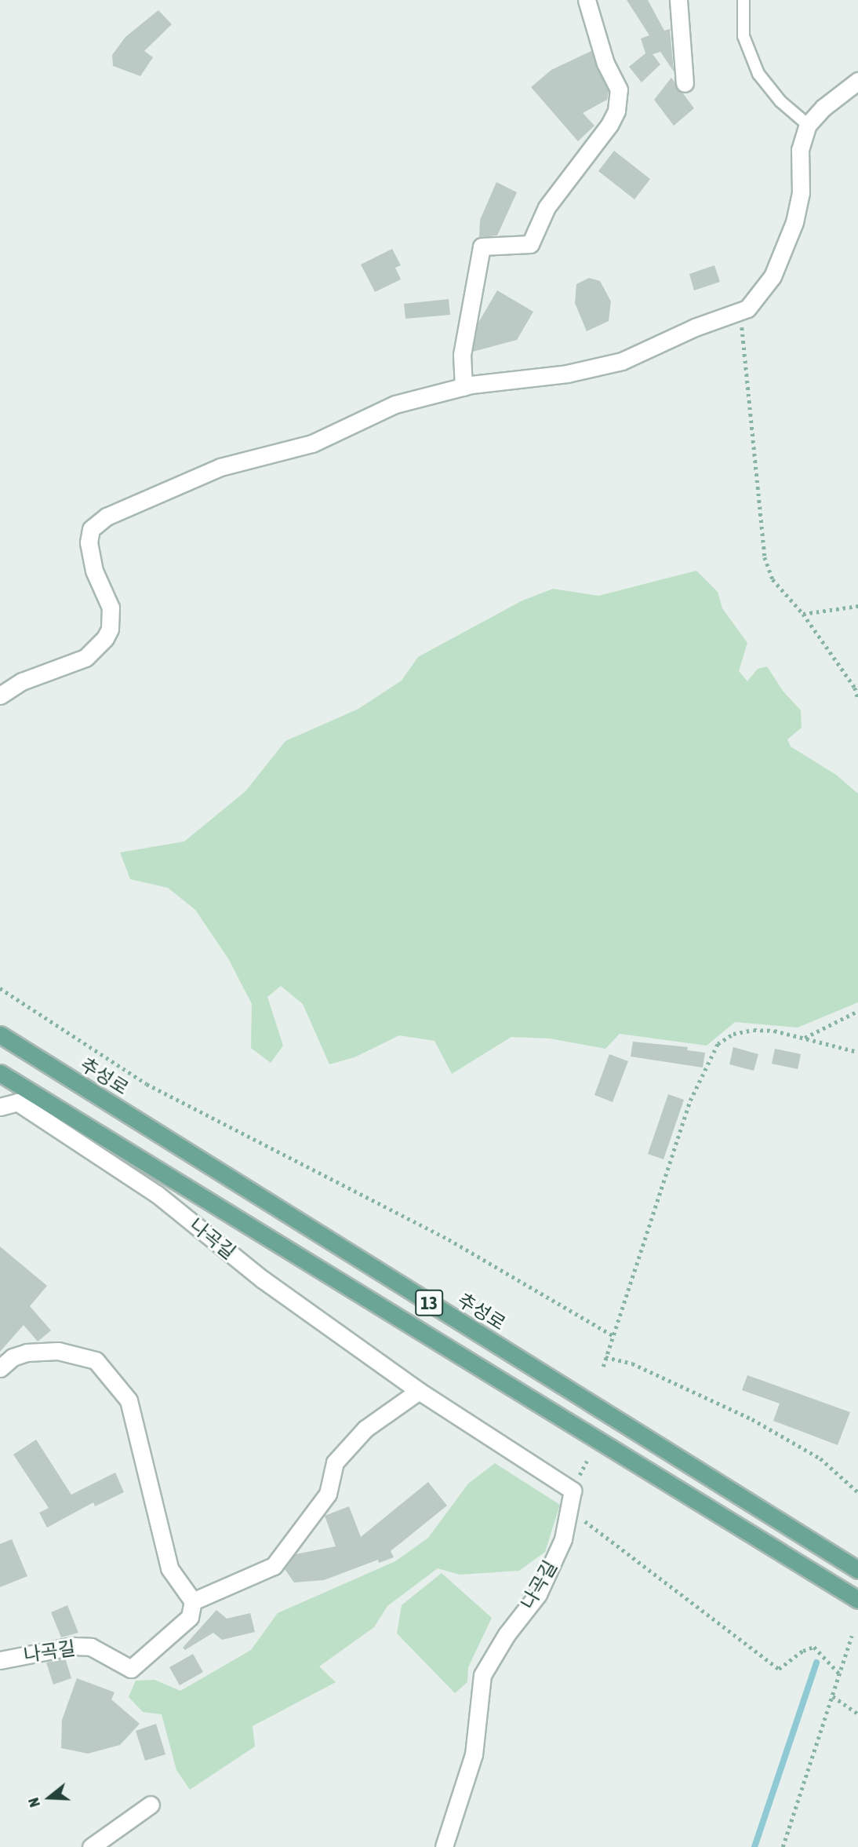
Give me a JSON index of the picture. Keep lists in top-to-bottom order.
{
  "streets": {
    "main road": ["추성로", "13"],
    "street": ["나곡길"]
  },
  "north": "left"
}
